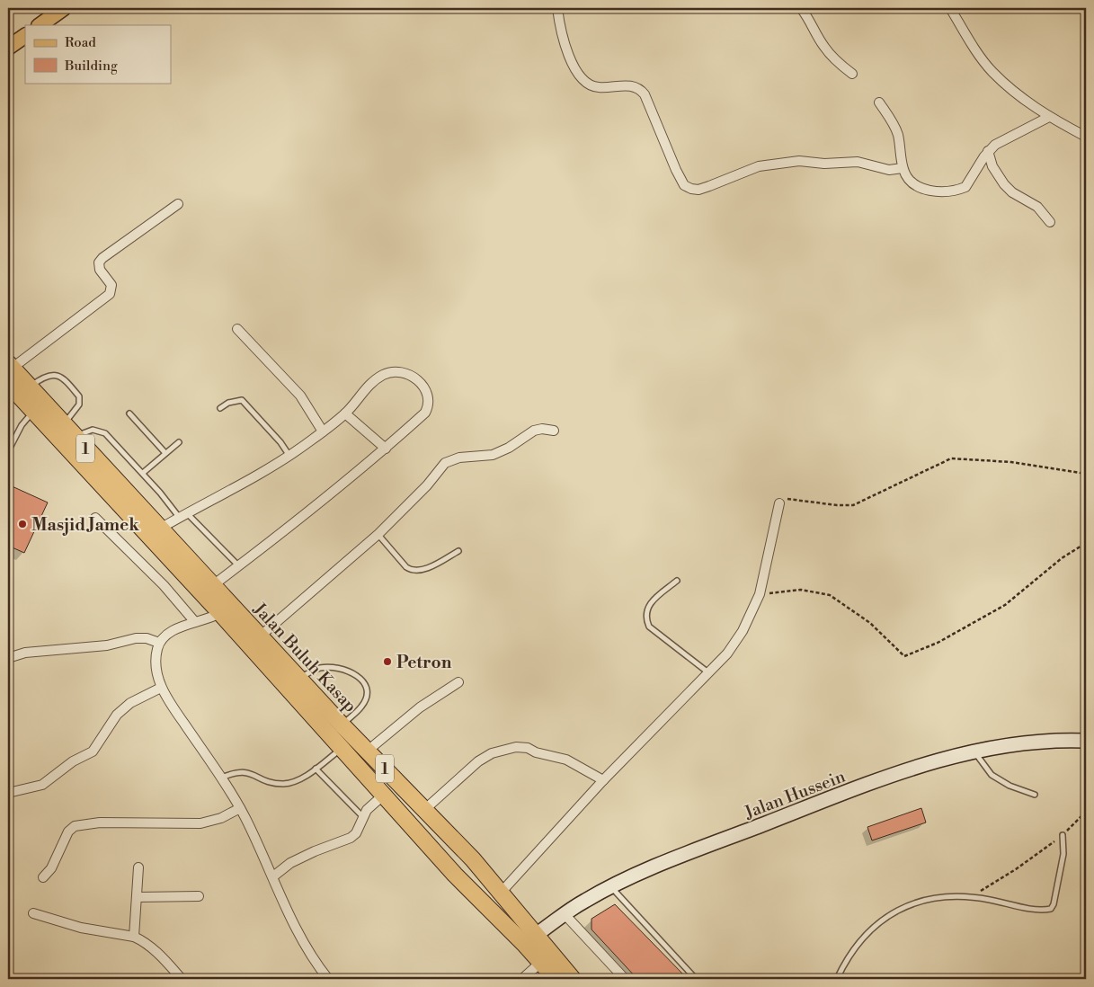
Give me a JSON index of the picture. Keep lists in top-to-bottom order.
{
  "streets": {
    "highway": ["1", "Jalan Buluh Kasap"],
    "main road": ["Jalan Hussein"]
  },
  "crossings": [
    ["Jalan Buluh Kasap", "Jalan Hussein"]
  ],
  "places": ["Masjid Jamek", "Petron"],
  "legend": ["Road", "Building"]
}
